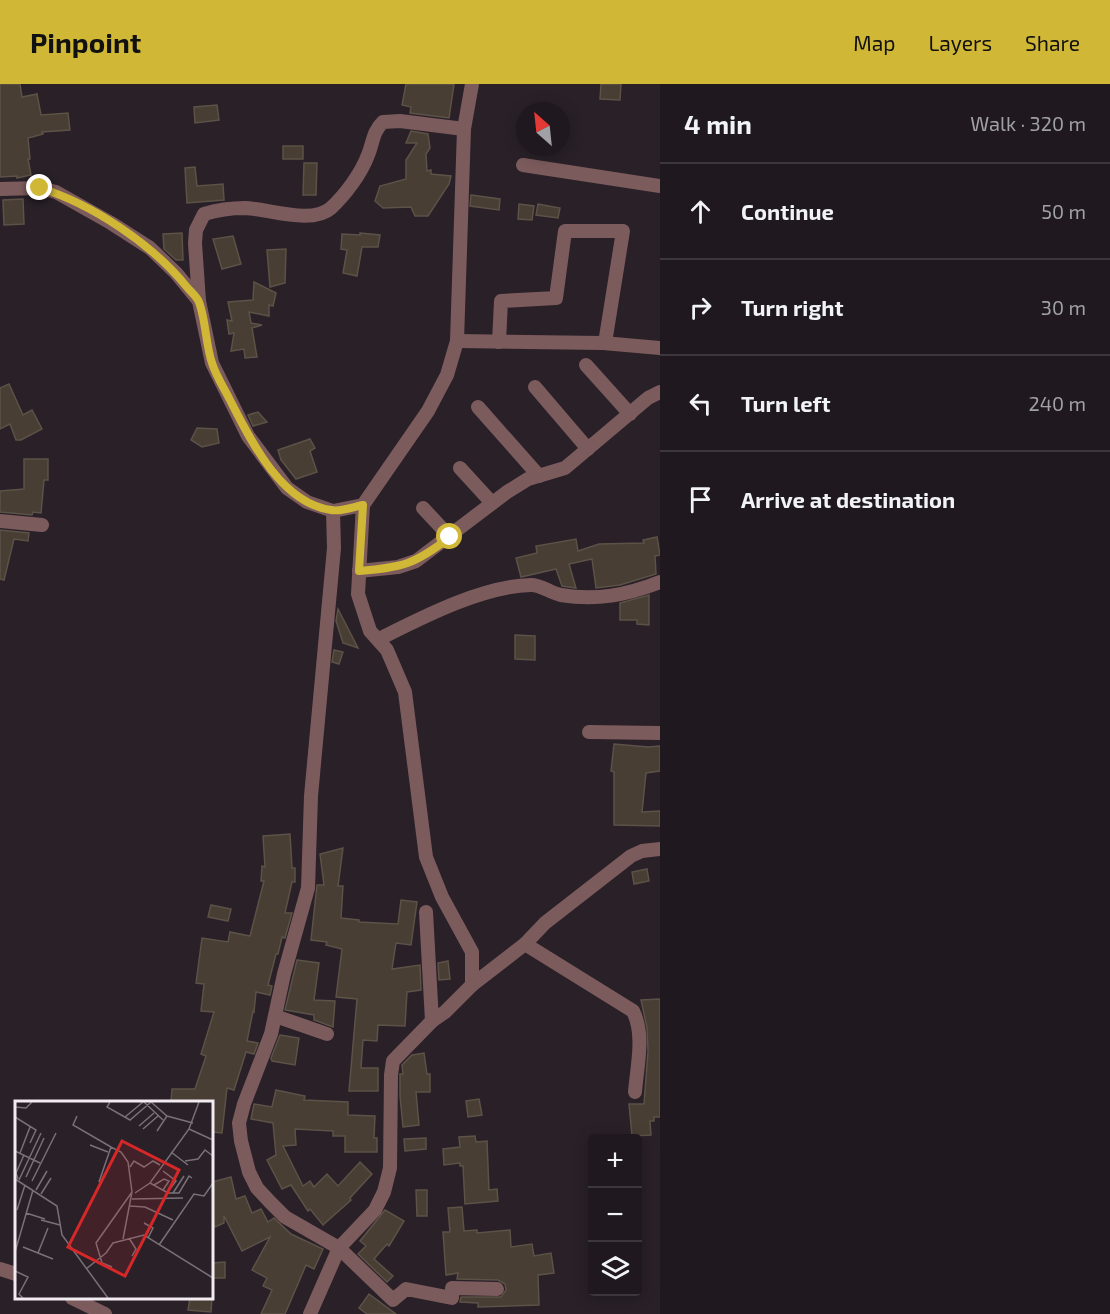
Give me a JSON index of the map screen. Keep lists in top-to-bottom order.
{
  "north": "top left",
  "page": {
    "header": "Pinpoint",
    "nav": ["Map", "Layers", "Share"],
    "heading": ["4 min", "Walk · 320 m"],
    "list": [
      ["Continue", "50 m"],
      ["Turn right", "30 m"],
      ["Turn left", "240 m"],
      "Arrive at destination"
    ],
    "map_buttons": ["+", "−"]
  }
}
